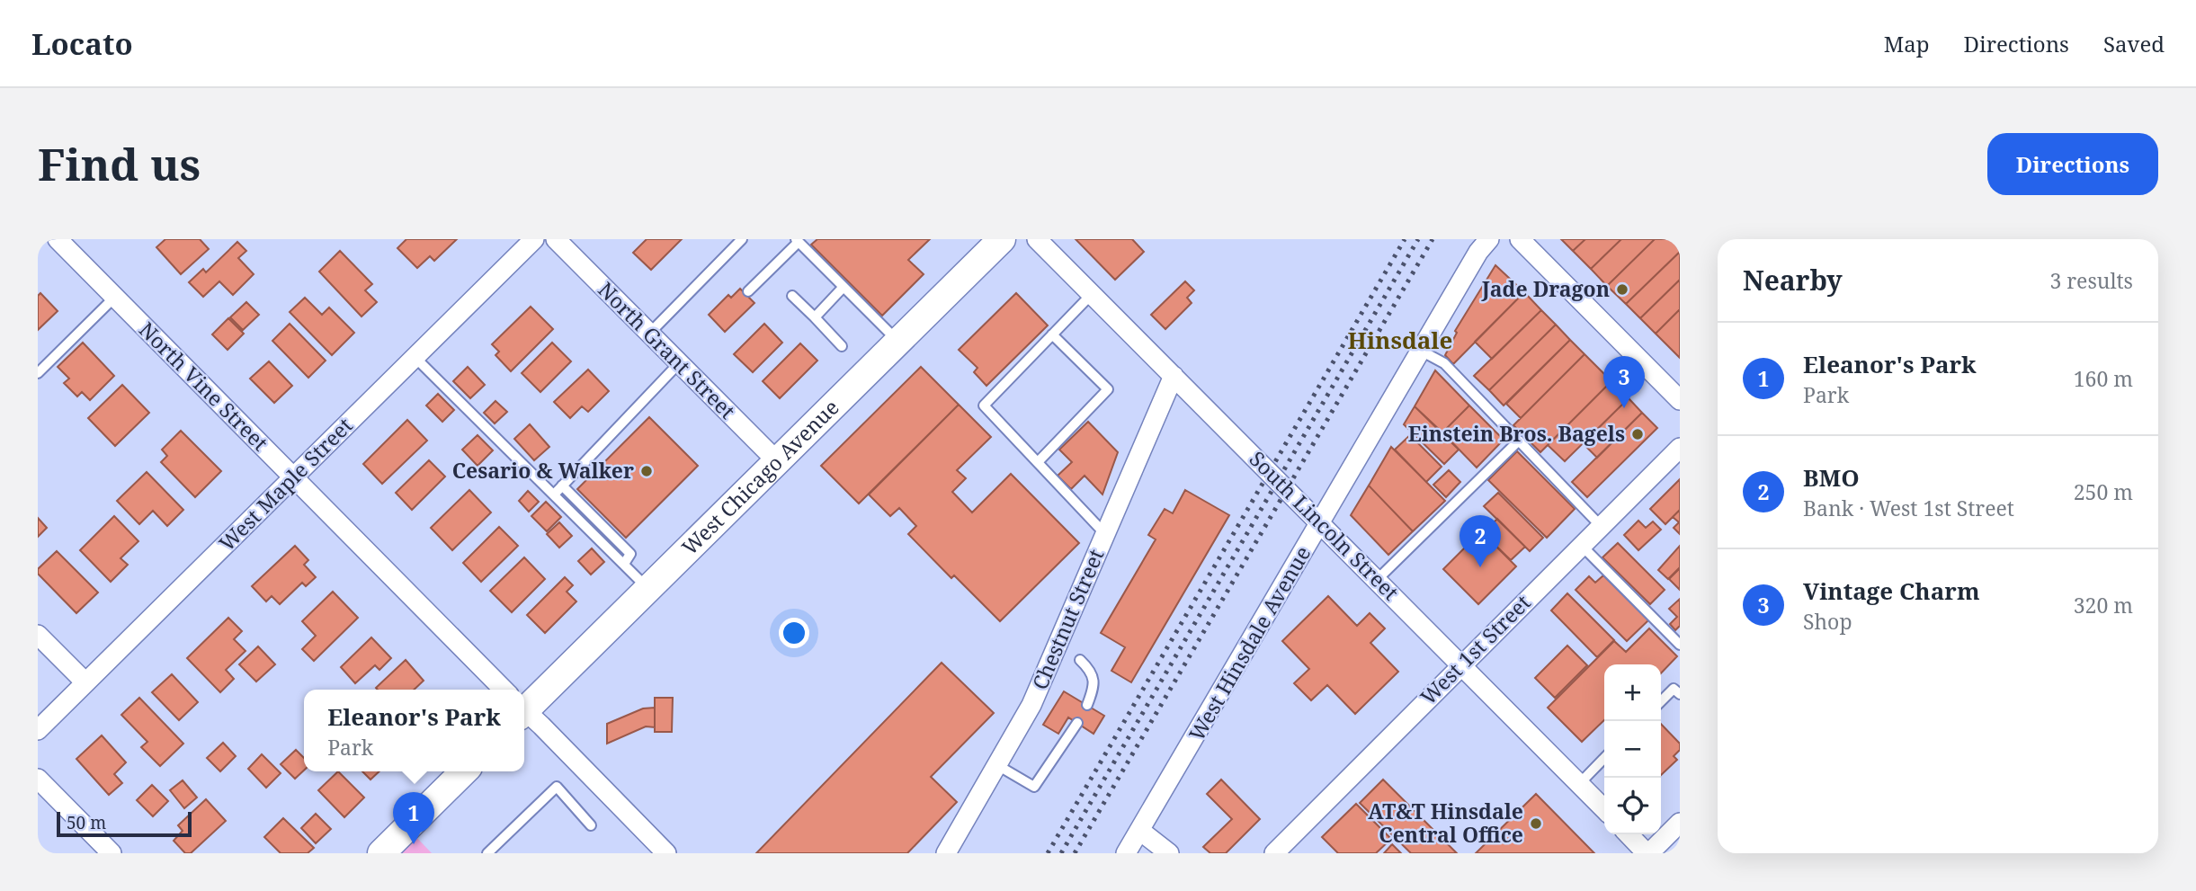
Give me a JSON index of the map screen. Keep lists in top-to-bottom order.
{
  "streets": {
    "main road": ["West Chicago Avenue"],
    "street": [
      "North Grant Street",
      "North Vine Street",
      "West Maple Street",
      "South Lincoln Street",
      "Chestnut Street",
      "West Hinsdale Avenue",
      "West 1st Street"
    ]
  },
  "crossings": [
    ["North Grant Street", "West Chicago Avenue"],
    ["North Vine Street", "West Maple Street"],
    ["South Lincoln Street", "Chestnut Street"],
    ["South Lincoln Street", "West Hinsdale Avenue"],
    ["South Lincoln Street", "West 1st Street"]
  ],
  "districts": ["Hinsdale"],
  "places": [
    "Jade Dragon",
    "Einstein Bros. Bagels",
    "Cesario & Walker",
    "AT&T Hinsdale Central Office"
  ],
  "scale_bar": "50 m",
  "page": {
    "header": "Locato",
    "nav": ["Map", "Directions", "Saved"],
    "buttons": "Directions",
    "title": "Find us",
    "heading": ["Nearby", "3 results"],
    "list": [
      {
        "mark": "1",
        "name": "Eleanor's Park",
        "note": "Park",
        "value": "160 m"
      },
      {
        "mark": "2",
        "name": "BMO",
        "note": "Bank · West 1st Street",
        "value": "250 m"
      },
      {
        "mark": "3",
        "name": "Vintage Charm",
        "note": "Shop",
        "value": "320 m"
      }
    ],
    "pins": ["3", "2", "1"],
    "map_buttons": ["+", "−"],
    "popup": ["Eleanor's Park", "Park"],
    "scale": "50 m"
  }
}
